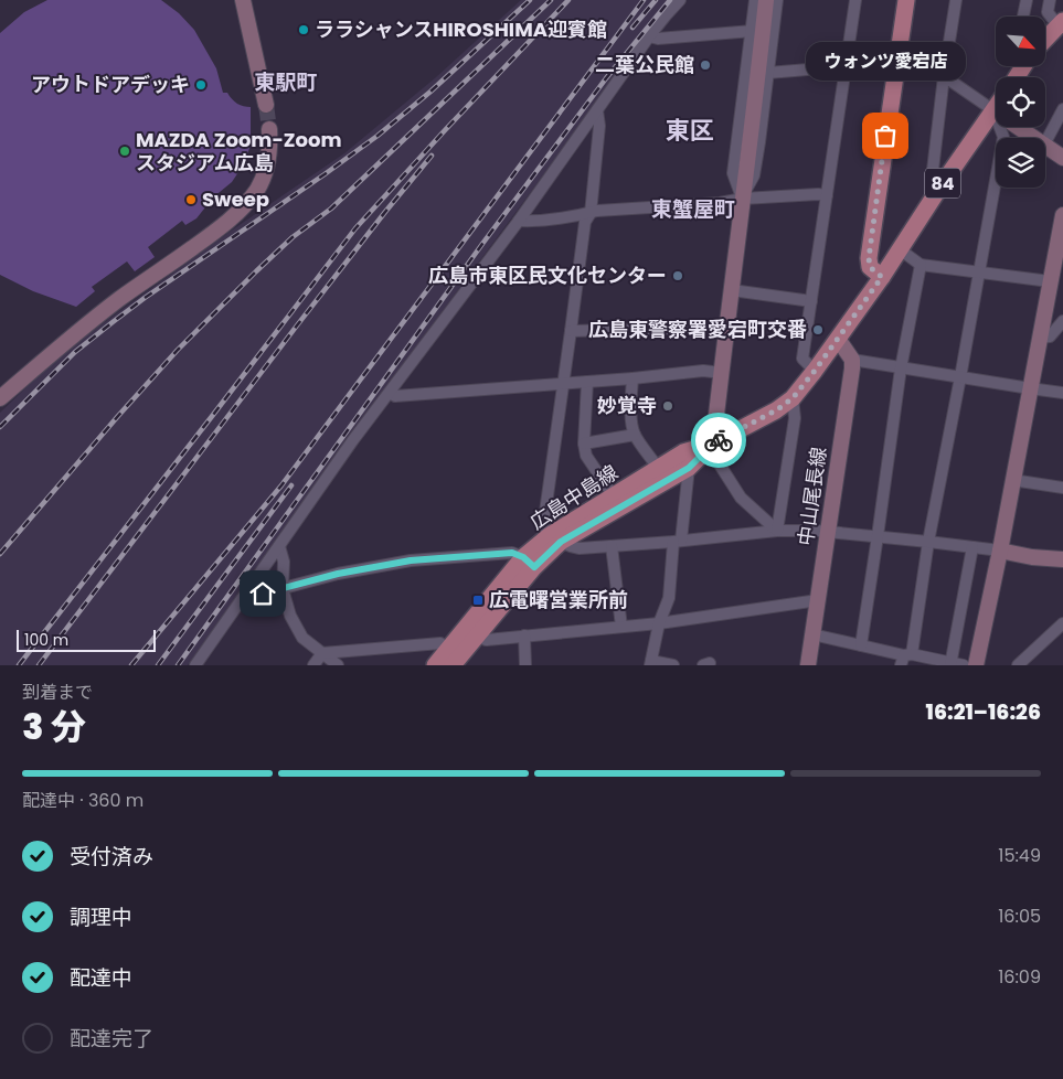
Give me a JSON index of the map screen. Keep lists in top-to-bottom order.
{
  "streets": {
    "main road": ["84", "広島中島線"],
    "street": ["中山尾長線"]
  },
  "crossings": [
    ["84", "広島中島線"]
  ],
  "districts": ["東駅町", "東区", "東蟹屋町"],
  "places": {
    "other": [
      "ララシャンスHIROSHIMA迎賓館",
      "二葉公民館",
      "アウトドアデッキ",
      "ウォンツ愛宕店",
      "MAZDA Zoom-Zoom スタジアム広島",
      "Sweep",
      "広島市東区民文化センター",
      "広島東警察署愛宕町交番",
      "妙覚寺"
    ],
    "transit": ["広電曙営業所前"]
  },
  "scale_bar": "100 m",
  "north": "bottom right",
  "page": {
    "bubble": "ウォンツ愛宕店",
    "scale": "100 m",
    "heading": ["3 分", "到着まで", "16:21–16:26"],
    "bar": "配達中 · 360 m",
    "list": [
      ["受付済み", "15:49"],
      ["調理中", "16:05"],
      ["配達中", "16:09"],
      "配達完了"
    ]
  }
}
